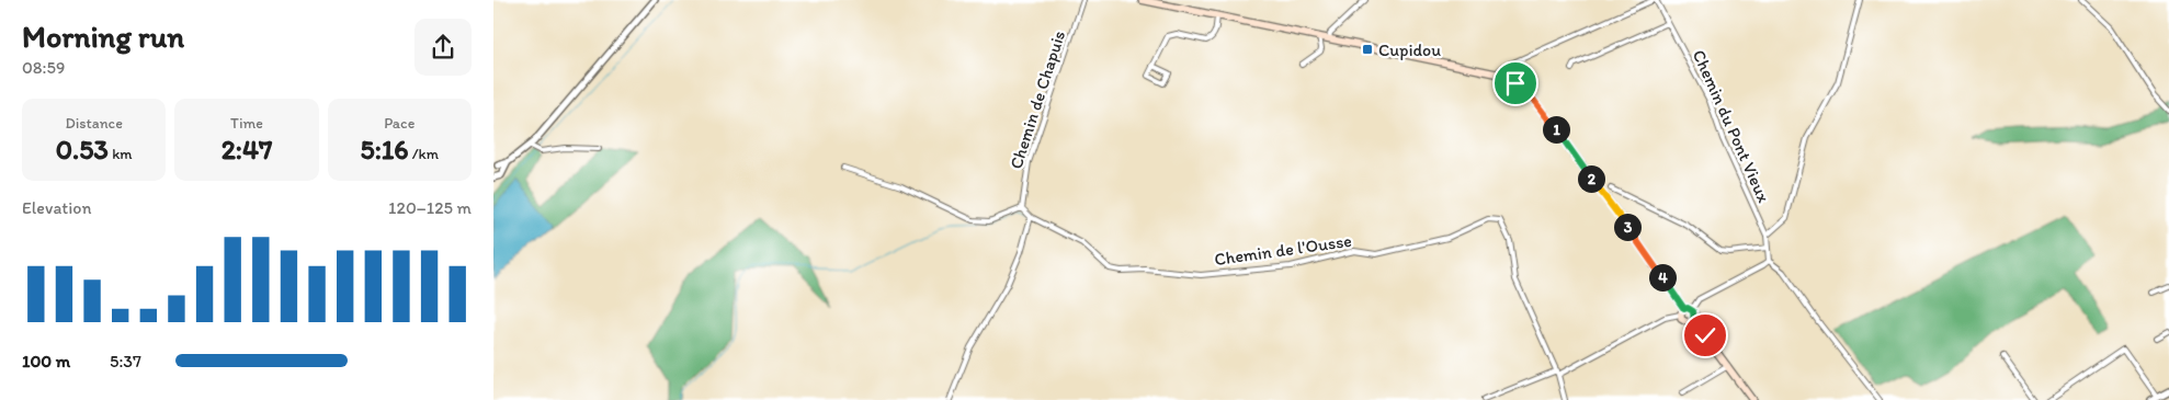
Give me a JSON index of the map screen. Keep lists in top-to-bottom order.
{
  "streets": {
    "street": ["Chemin de Chapuis", "Chemin du Pont Vieux", "Chemin de l'Ousse"]
  },
  "crossings": [
    ["Chemin de Chapuis", "Chemin de l'Ousse"]
  ],
  "places": {
    "transit": ["Cupidou"]
  },
  "page": {
    "heading": ["Morning run", "08:59"],
    "stats": [
      ["Distance", "0.53 km"],
      ["Time", "2:47"],
      ["Pace", "5:16 /km"]
    ],
    "pins": [
      "1",
      "2",
      "3",
      "4"
    ],
    "chart": ["Elevation", "120–125 m"],
    "list": [
      {
        "name": "100 m",
        "note": "5:37"
      }
    ]
  }
}
